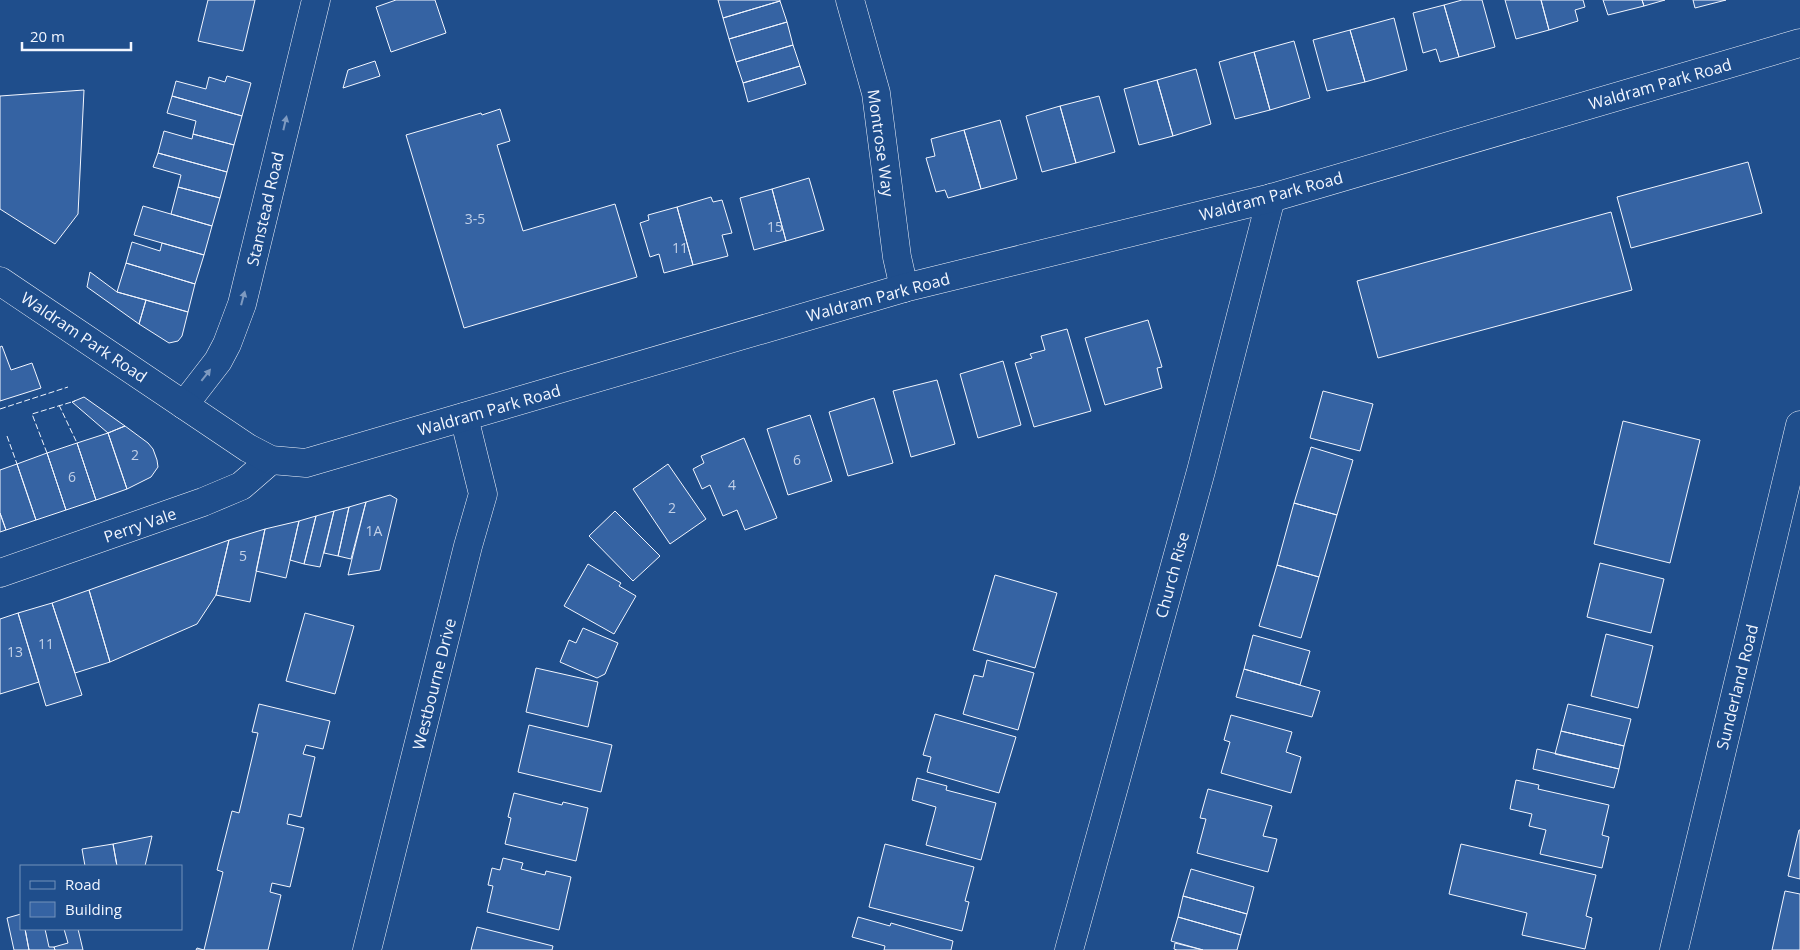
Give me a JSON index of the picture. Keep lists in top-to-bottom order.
{
  "streets": {
    "main road": [
      "Waldram Park Road",
      "Montrose Way",
      "Stanstead Road",
      "Perry Vale",
      "Church Rise",
      "Westbourne Drive",
      "Sunderland Road"
    ]
  },
  "crossings": [
    ["Waldram Park Road", "Montrose Way"],
    ["Waldram Park Road", "Stanstead Road"],
    ["Waldram Park Road", "Perry Vale"],
    ["Waldram Park Road", "Church Rise"],
    ["Waldram Park Road", "Westbourne Drive"]
  ],
  "one_way": ["Stanstead Road"],
  "house_numbers": [
    "3-5",
    "15",
    "11",
    "2",
    "6",
    "6",
    "4",
    "2",
    "1A",
    "5",
    "11",
    "13"
  ],
  "legend": ["Road", "Building"],
  "scale_bar": "20 m"
}
